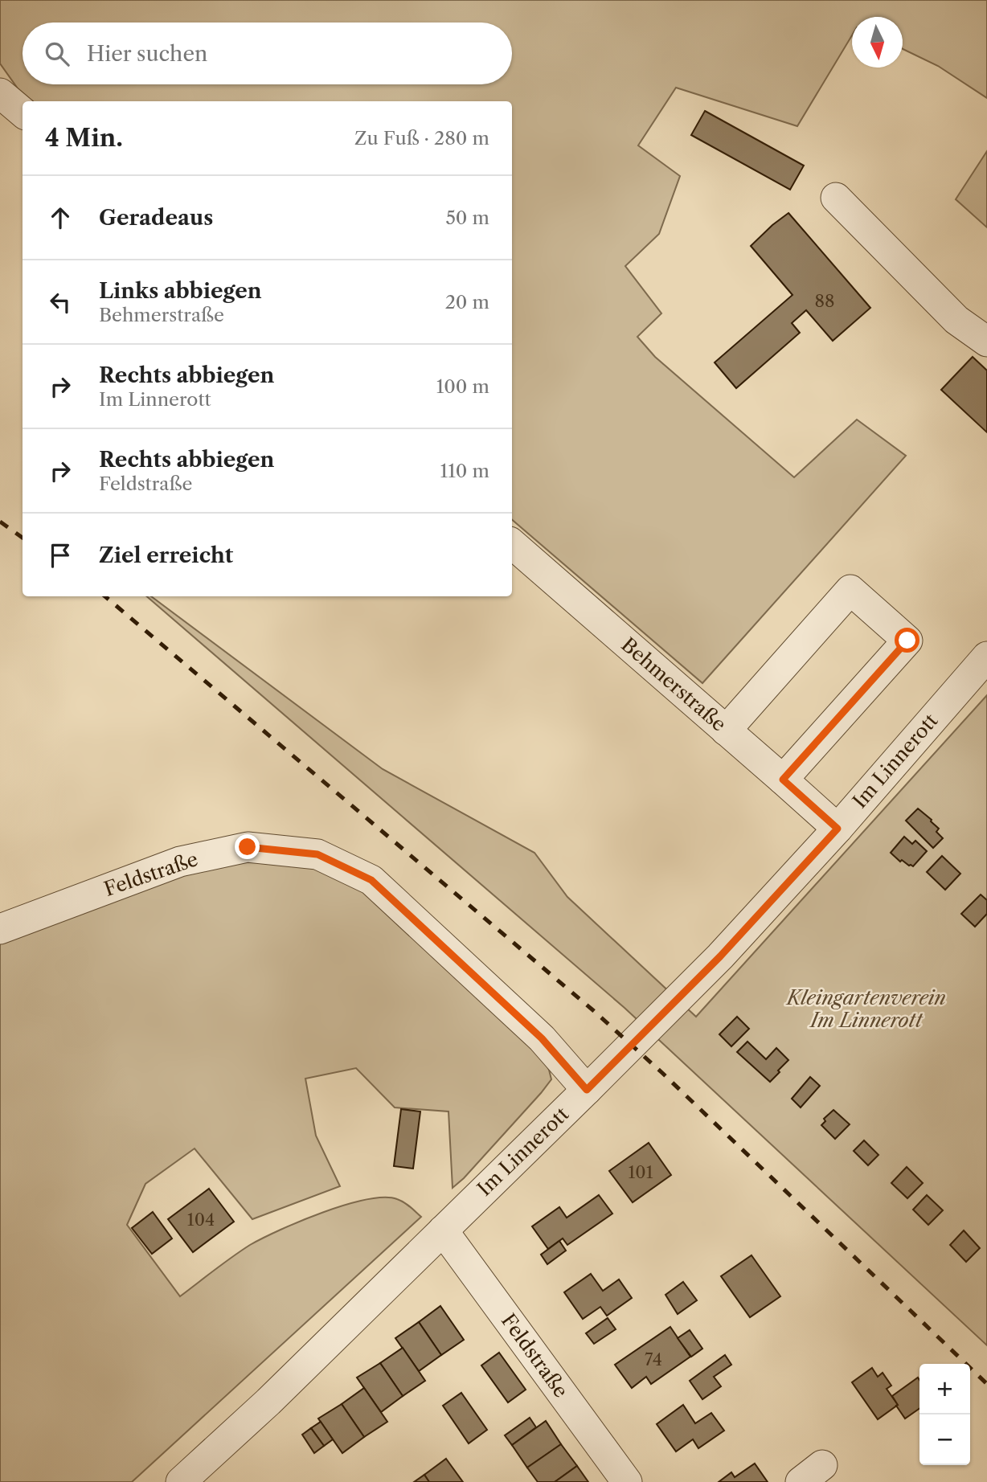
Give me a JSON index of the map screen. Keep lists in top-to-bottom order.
{
  "streets": {
    "street": ["Behmerstraße", "Im Linnerott", "Feldstraße"]
  },
  "crossings": [
    ["Behmerstraße", "Im Linnerott"],
    ["Im Linnerott", "Feldstraße"]
  ],
  "parks": ["Kleingartenverein Im Linnerott"],
  "house_numbers": [
    "88",
    "101",
    "104",
    "74"
  ],
  "north": "bottom",
  "page": {
    "search": "Hier suchen",
    "heading": ["4 Min.", "Zu Fuß · 280 m"],
    "list": [
      ["Geradeaus", "50 m"],
      ["Links abbiegen", "Behmerstraße", "20 m"],
      ["Rechts abbiegen", "Im Linnerott", "100 m"],
      ["Rechts abbiegen", "Feldstraße", "110 m"],
      "Ziel erreicht"
    ],
    "map_buttons": ["+", "−"]
  }
}
